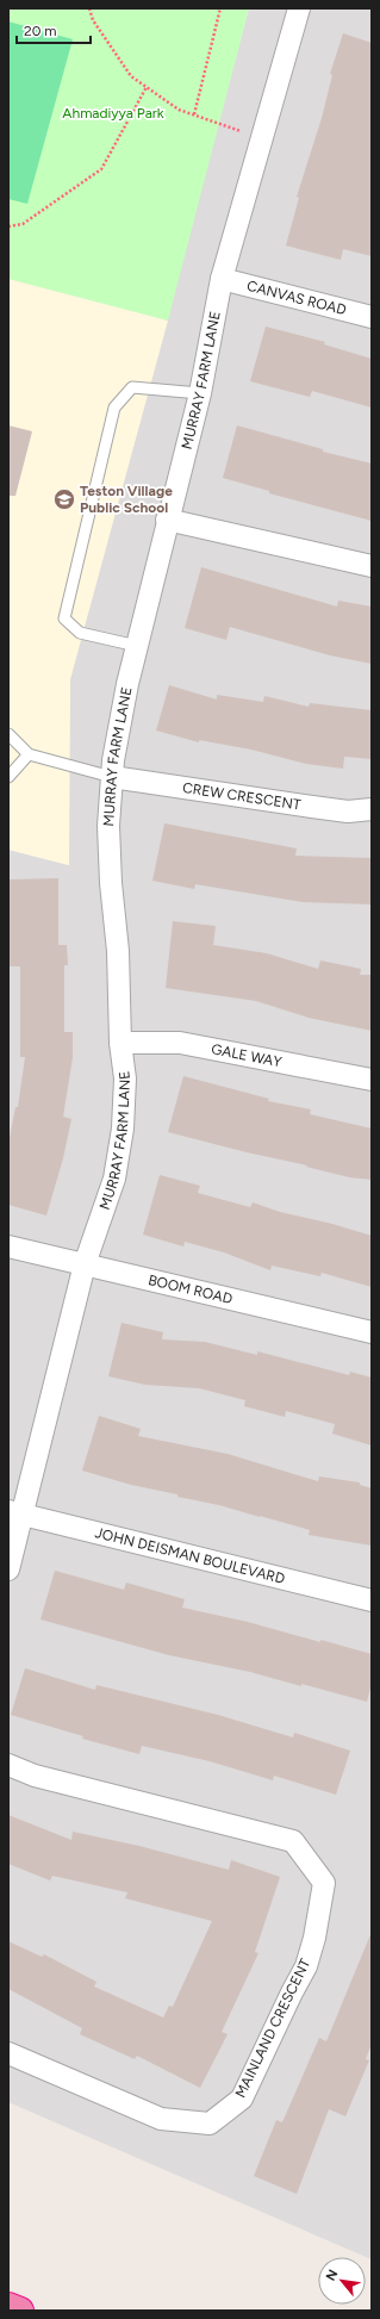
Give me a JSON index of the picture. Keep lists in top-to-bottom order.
{
  "streets": {
    "street": [
      "CANVAS ROAD",
      "MURRAY FARM LANE",
      "CREW CRESCENT",
      "GALE WAY",
      "BOOM ROAD",
      "JOHN DEISMAN BOULEVARD",
      "MAINLAND CRESCENT"
    ]
  },
  "crossings": [
    ["CANVAS ROAD", "MURRAY FARM LANE"],
    ["MURRAY FARM LANE", "CREW CRESCENT"],
    ["MURRAY FARM LANE", "GALE WAY"],
    ["MURRAY FARM LANE", "BOOM ROAD"],
    ["MURRAY FARM LANE", "JOHN DEISMAN BOULEVARD"]
  ],
  "parks": ["Ahmadiyya Park"],
  "places": {
    "school or university": ["Teston Village Public School"]
  },
  "scale_bar": "20 m",
  "north": "top left"
}
